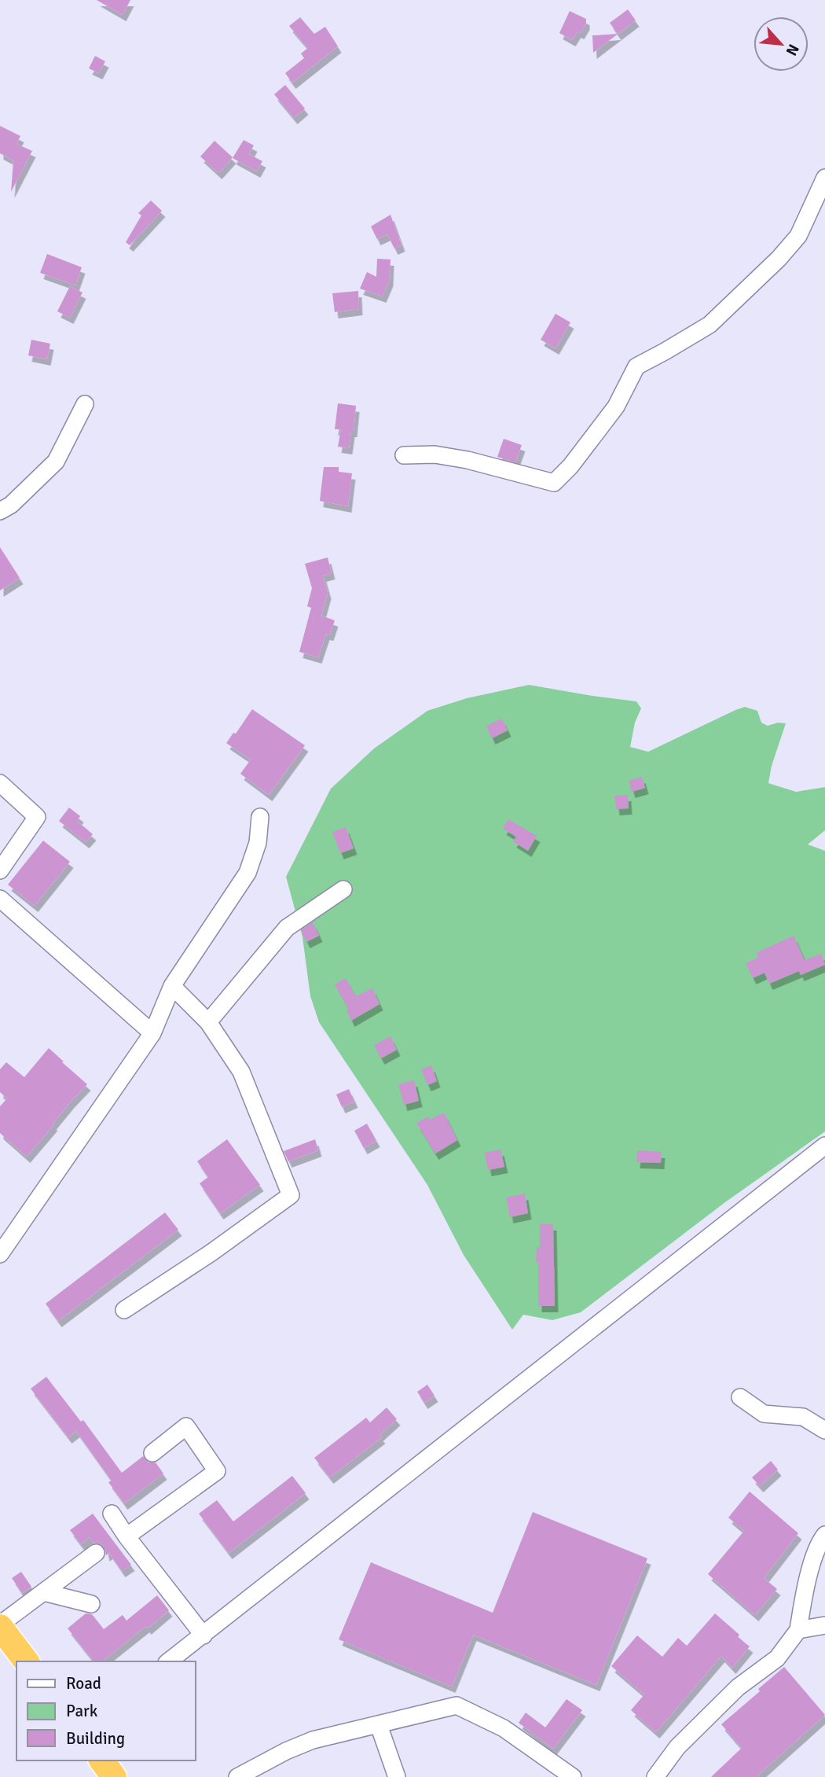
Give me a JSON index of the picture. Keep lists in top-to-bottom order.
{
  "legend": ["Road", "Park", "Building"],
  "north": "bottom right"
}
